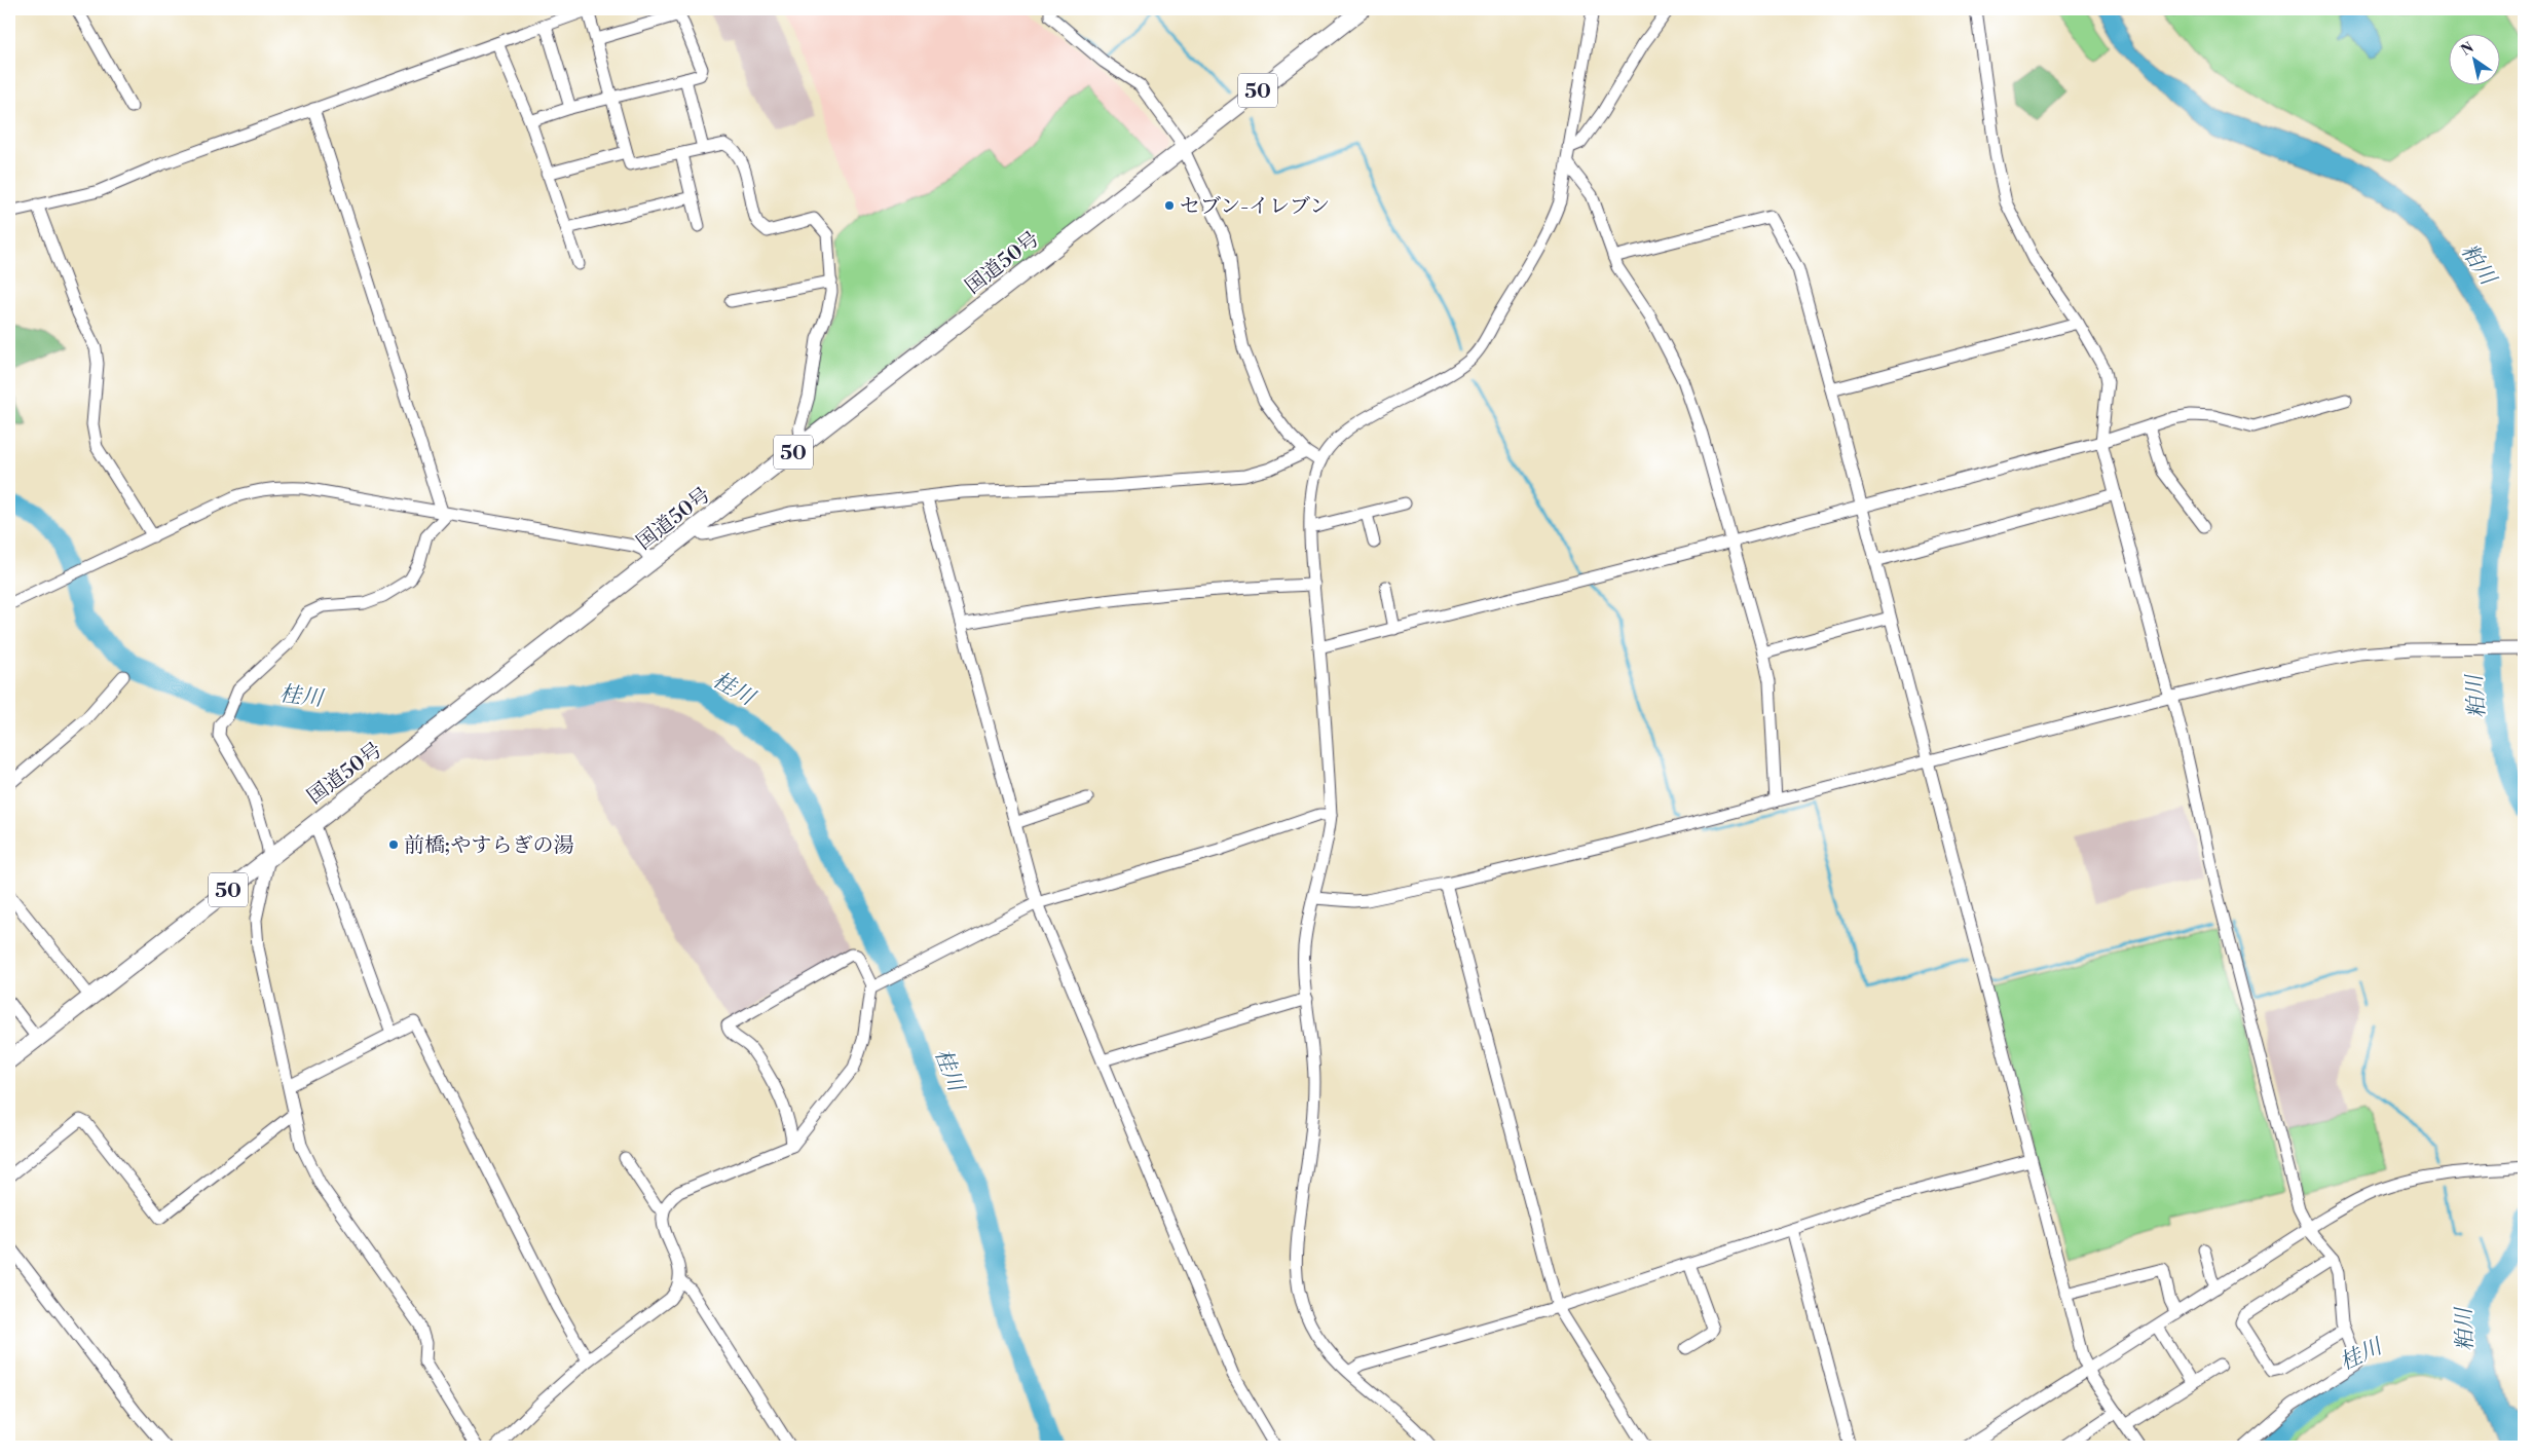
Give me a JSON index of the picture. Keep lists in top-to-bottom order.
{
  "streets": {
    "highway": ["50", "国道50号"]
  },
  "water": ["粕川", "桂川"],
  "places": ["セブン-イレブン", "前橋;やすらぎの湯"],
  "north": "top left"
}
